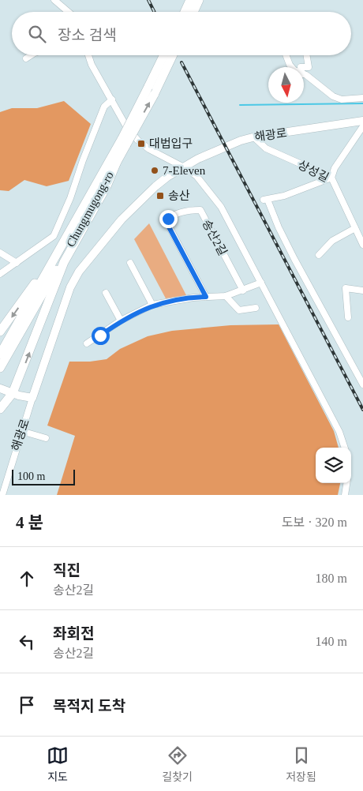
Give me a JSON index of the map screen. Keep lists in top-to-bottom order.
{
  "streets": {
    "highway": ["Chungmugong-ro"],
    "main road": ["해광로"],
    "street": ["상성길", "송산2길"]
  },
  "crossings": [
    ["해광로", "상성길"],
    ["해광로", "송산2길"]
  ],
  "places": {
    "transit": ["대법입구", "송산"],
    "other": ["7-Eleven"]
  },
  "scale_bar": "100 m",
  "north": "bottom",
  "page": {
    "search": "장소 검색",
    "scale": "100 m",
    "heading": ["4 분", "도보 · 320 m"],
    "list": [
      ["직진", "송산2길", "180 m"],
      ["좌회전", "송산2길", "140 m"],
      "목적지 도착"
    ],
    "nav": ["지도", "길찾기", "저장됨"]
  }
}
